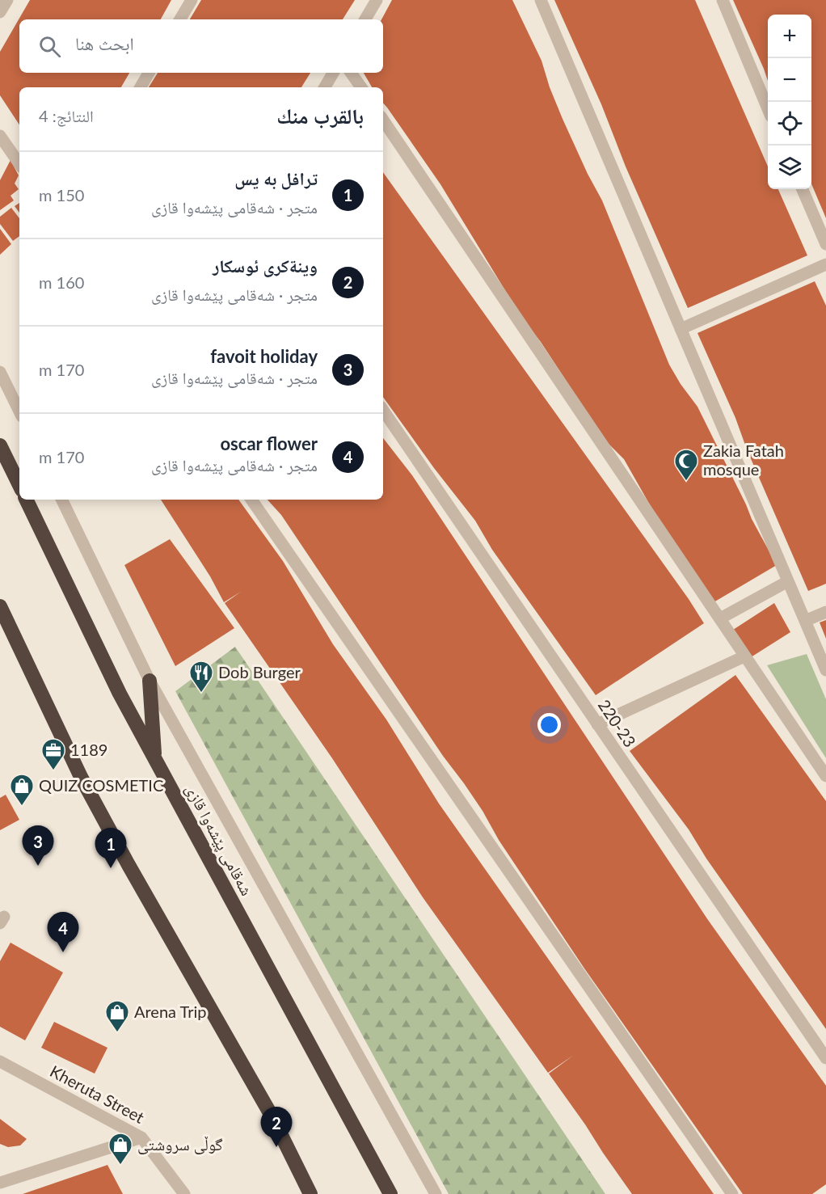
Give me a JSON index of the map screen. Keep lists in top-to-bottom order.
{
  "streets": {
    "highway": ["شەقامی پێشەوا قازی"],
    "street": ["220-23", "Kheruta Street"]
  },
  "places": {
    "mosque": ["Zakia Fatah mosque"],
    "restaurant": ["Dob Burger"],
    "office": ["1189"],
    "shop": ["QUIZ COSMETIC", "Arena Trip", "گوڵی سروشتی"]
  },
  "page": {
    "map_buttons": ["+", "−"],
    "search": "ابحث هنا",
    "heading": ["بالقرب منك", "النتائج: 4"],
    "list": [
      {
        "mark": "1",
        "name": "ترافل به يس",
        "note": "متجر · شەقامی پێشەوا قازی",
        "value": "150 m"
      },
      {
        "mark": "2",
        "name": "وينةكرى ئوسكار",
        "note": "متجر · شەقامی پێشەوا قازی",
        "value": "160 m"
      },
      {
        "mark": "3",
        "name": "favoit holiday",
        "note": "متجر · شەقامی پێشەوا قازی",
        "value": "170 m"
      },
      {
        "mark": "4",
        "name": "oscar flower",
        "note": "متجر · شەقامی پێشەوا قازی",
        "value": "170 m"
      }
    ],
    "pins": [
      "3",
      "1",
      "4",
      "2"
    ]
  }
}
